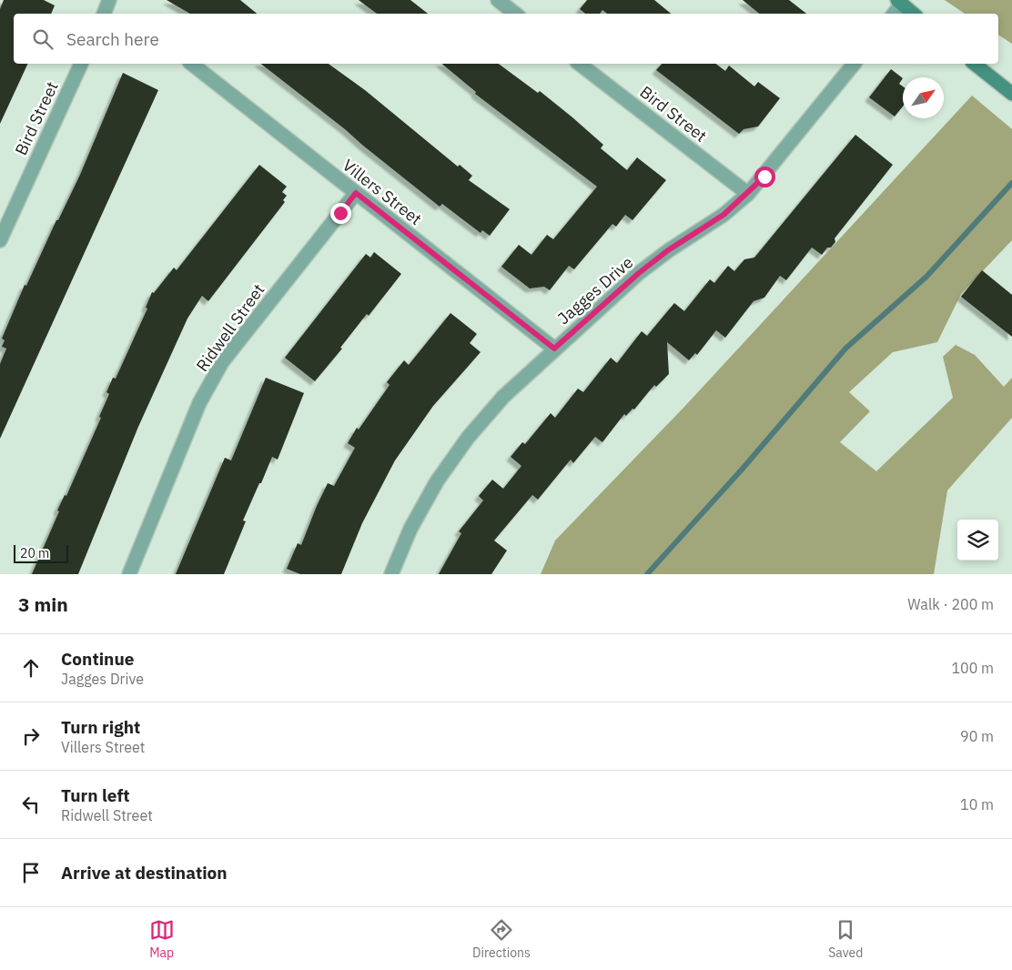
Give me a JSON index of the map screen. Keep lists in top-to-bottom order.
{
  "streets": {
    "street": [
      "Bird Street",
      "Villers Street",
      "Jagges Drive",
      "Ridwell Street"
    ]
  },
  "crossings": [
    ["Bird Street", "Jagges Drive"],
    ["Villers Street", "Jagges Drive"],
    ["Villers Street", "Ridwell Street"]
  ],
  "scale_bar": "20 m",
  "north": "top right",
  "page": {
    "search": "Search here",
    "scale": "20 m",
    "heading": ["3 min", "Walk · 200 m"],
    "list": [
      ["Continue", "Jagges Drive", "100 m"],
      ["Turn right", "Villers Street", "90 m"],
      ["Turn left", "Ridwell Street", "10 m"],
      "Arrive at destination"
    ],
    "nav": ["Map", "Directions", "Saved"]
  }
}
